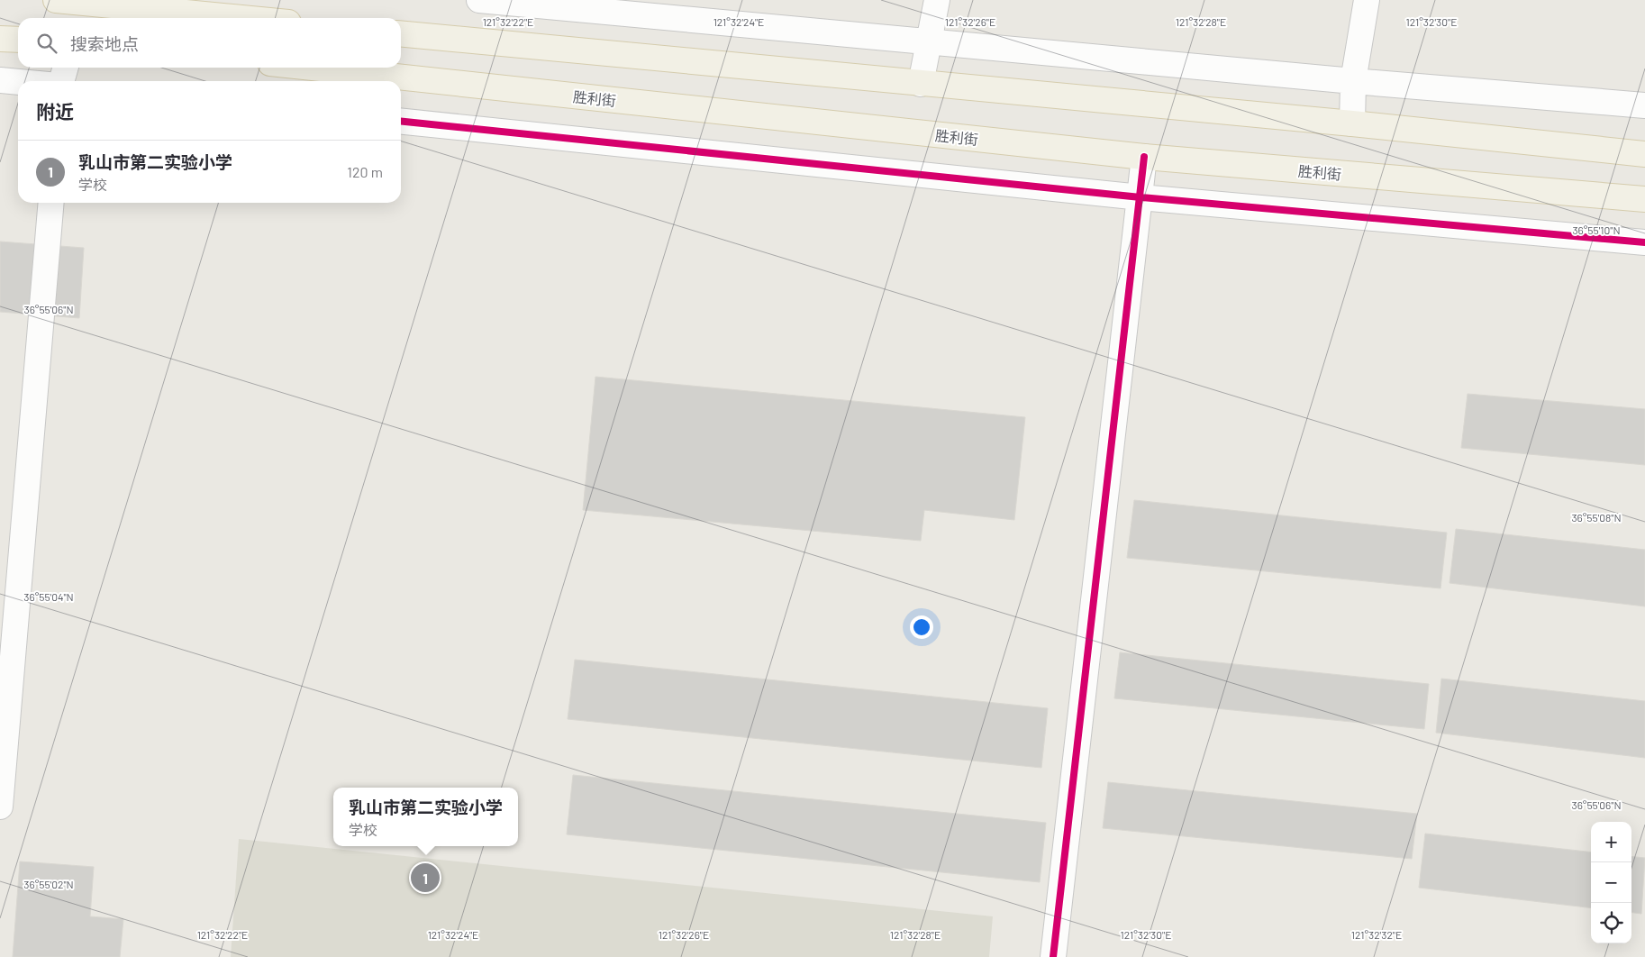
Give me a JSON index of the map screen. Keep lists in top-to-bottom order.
{
  "streets": {
    "main road": ["胜利街"]
  },
  "page": {
    "search": "搜索地点",
    "heading": "附近",
    "list": [
      {
        "mark": "1",
        "name": "乳山市第二实验小学",
        "note": "学校",
        "value": "120 m"
      }
    ],
    "popup": ["乳山市第二实验小学", "学校"],
    "map_buttons": ["+", "−"],
    "pins": "1"
  },
  "coordinates": [
    "121°32'22\"E",
    "121°32'24\"E",
    "121°32'26\"E",
    "121°32'28\"E",
    "121°32'30\"E",
    "36°55'10\"N",
    "36°55'06\"N",
    "36°55'08\"N",
    "36°55'04\"N",
    "36°55'02\"N",
    "121°32'32\"E"
  ]
}
